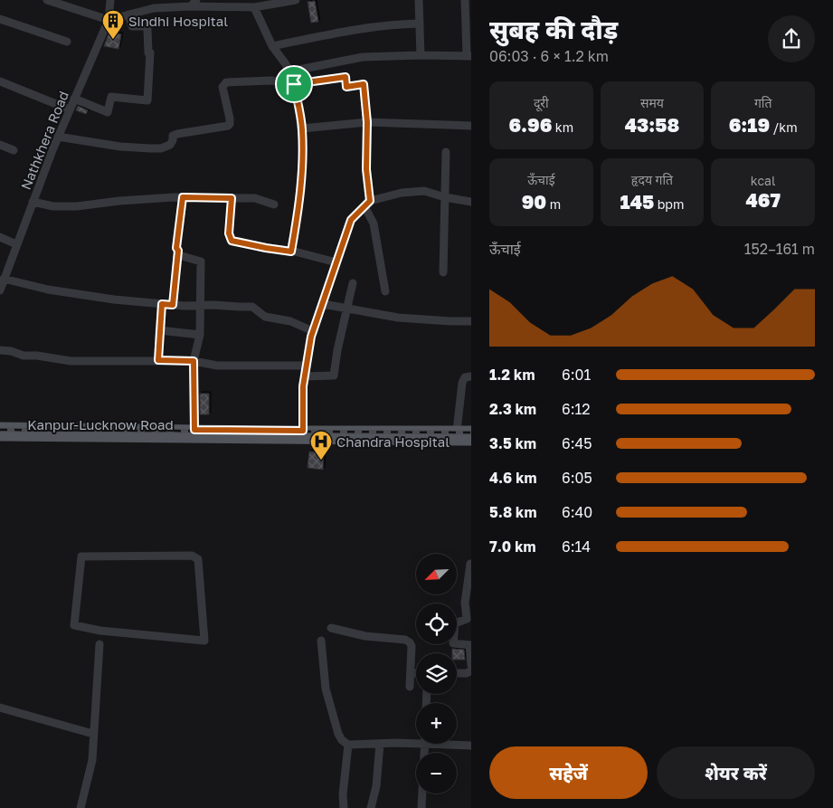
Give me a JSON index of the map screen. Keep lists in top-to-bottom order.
{
  "streets": {
    "main road": ["Kanpur-Lucknow Road"],
    "street": ["Nathkhera Road"]
  },
  "places": {
    "building": ["Sindhi Hospital"],
    "hospital": ["Chandra Hospital"]
  },
  "north": "bottom left",
  "page": {
    "heading": ["सुबह की दौड़", "06:03 · 6 × 1.2 km"],
    "stats": [
      ["दूरी", "6.96 km"],
      ["समय", "43:58"],
      ["गति", "6:19 /km"],
      ["ऊँचाई", "90 m"],
      ["हृदय गति", "145 bpm"],
      ["kcal", "467"]
    ],
    "chart": ["ऊँचाई", "152–161 m"],
    "list": [
      {
        "name": "1.2 km",
        "note": "6:01"
      },
      {
        "name": "2.3 km",
        "note": "6:12"
      },
      {
        "name": "3.5 km",
        "note": "6:45"
      },
      {
        "name": "4.6 km",
        "note": "6:05"
      },
      {
        "name": "5.8 km",
        "note": "6:40"
      },
      {
        "name": "7.0 km",
        "note": "6:14"
      }
    ],
    "map_buttons": ["+", "−"],
    "buttons": ["सहेजें", "शेयर करें"]
  }
}
